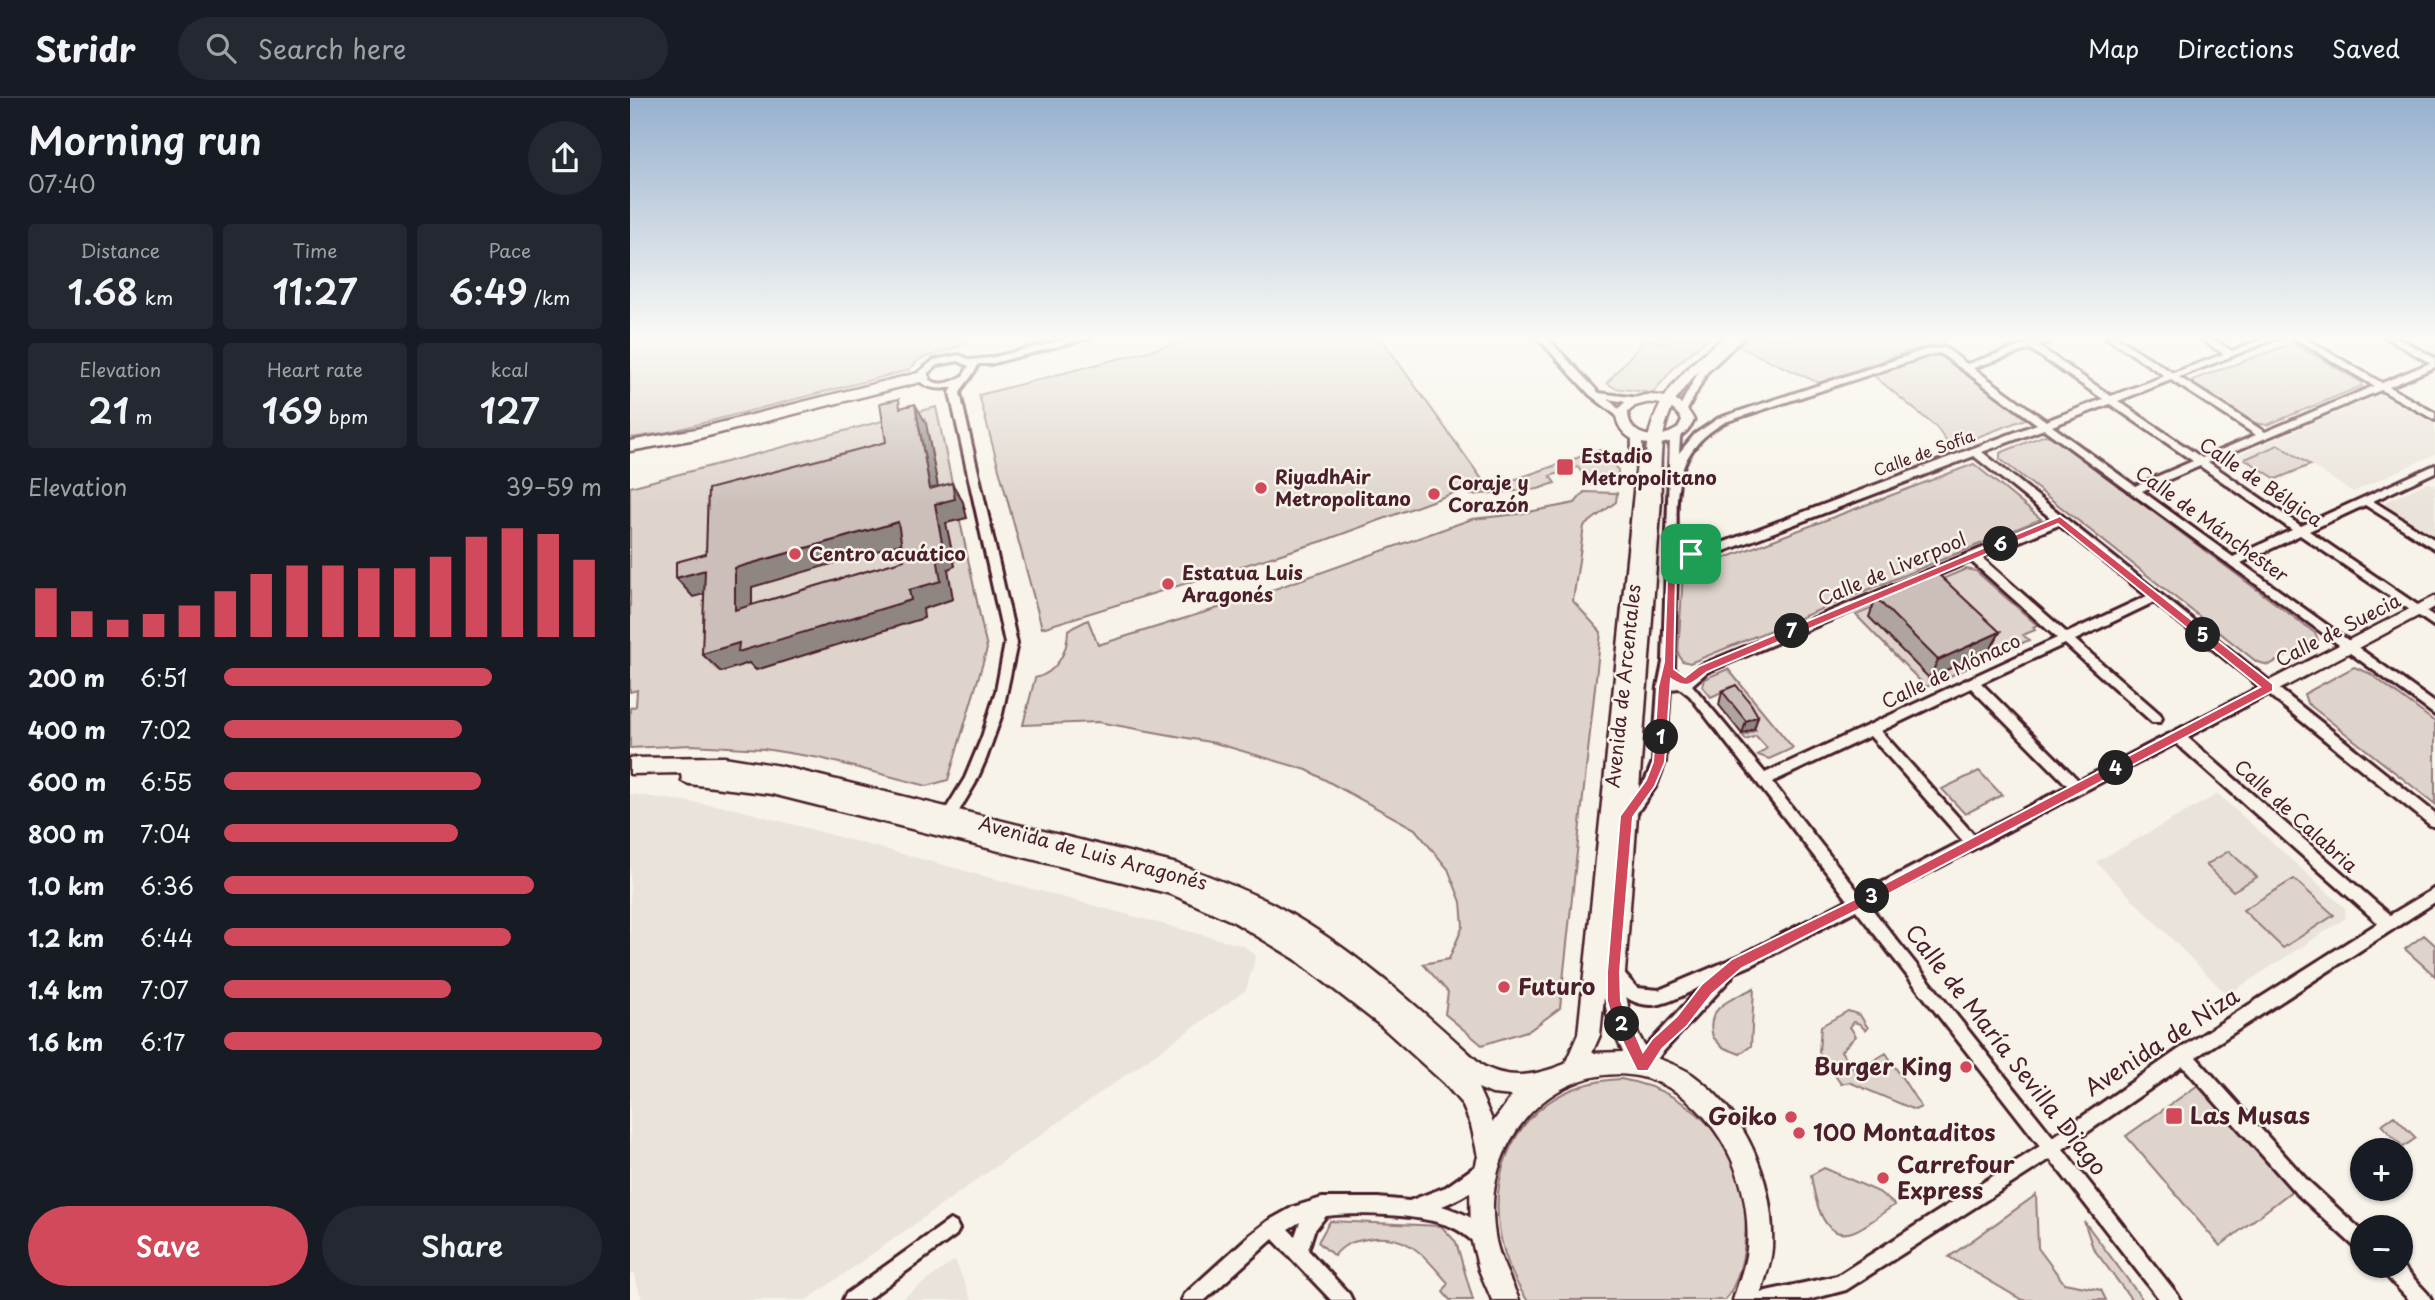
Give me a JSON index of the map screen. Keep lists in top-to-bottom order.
{
  "streets": {
    "main road": ["Avenida de Arcentales", "Avenida de Luis Aragonés"],
    "street": [
      "Calle de Sofía",
      "Calle de Bélgica",
      "Calle de Mánchester",
      "Calle de Liverpool",
      "Calle de Suecia",
      "Calle de Mónaco",
      "Calle de Calabria",
      "Avenida de Niza",
      "Calle de María Sevilla Diago"
    ]
  },
  "crossings": [
    ["Calle de Sofía", "Calle de Bélgica"],
    ["Calle de Sofía", "Calle de Mánchester"],
    ["Calle de Bélgica", "Calle de Suecia"],
    ["Calle de Mánchester", "Calle de Suecia"],
    ["Calle de Liverpool", "Calle de María Sevilla Diago"],
    ["Calle de Suecia", "Avenida de Arcentales"],
    ["Calle de Suecia", "Calle de Calabria"],
    ["Calle de Suecia", "Calle de María Sevilla Diago"],
    ["Calle de Mónaco", "Calle de María Sevilla Diago"],
    ["Calle de Calabria", "Avenida de Niza"],
    ["Avenida de Niza", "Calle de María Sevilla Diago"]
  ],
  "places": {
    "transit": ["Estadio Metropolitano", "Las Musas"],
    "other": [
      "RiyadhAir Metropolitano",
      "Coraje y Corazón",
      "Centro acuático",
      "Estatua Luis Aragonés",
      "Futuro",
      "Burger King",
      "Goiko",
      "100 Montaditos",
      "Carrefour Express"
    ]
  },
  "page": {
    "header": "Stridr",
    "search": "Search here",
    "nav": ["Map", "Directions", "Saved"],
    "heading": ["Morning run", "07:40"],
    "stats": [
      ["Distance", "1.68 km"],
      ["Time", "11:27"],
      ["Pace", "6:49 /km"],
      ["Elevation", "21 m"],
      ["Heart rate", "169 bpm"],
      ["kcal", "127"]
    ],
    "chart": ["Elevation", "39–59 m"],
    "pins": [
      "6",
      "7",
      "5",
      "1",
      "4",
      "3",
      "2"
    ],
    "list": [
      {
        "name": "200 m",
        "note": "6:51"
      },
      {
        "name": "400 m",
        "note": "7:02"
      },
      {
        "name": "600 m",
        "note": "6:55"
      },
      {
        "name": "800 m",
        "note": "7:04"
      },
      {
        "name": "1.0 km",
        "note": "6:36"
      },
      {
        "name": "1.2 km",
        "note": "6:44"
      },
      {
        "name": "1.4 km",
        "note": "7:07"
      },
      {
        "name": "1.6 km",
        "note": "6:17"
      }
    ],
    "map_buttons": ["+", "−"],
    "buttons": ["Save", "Share"]
  }
}
